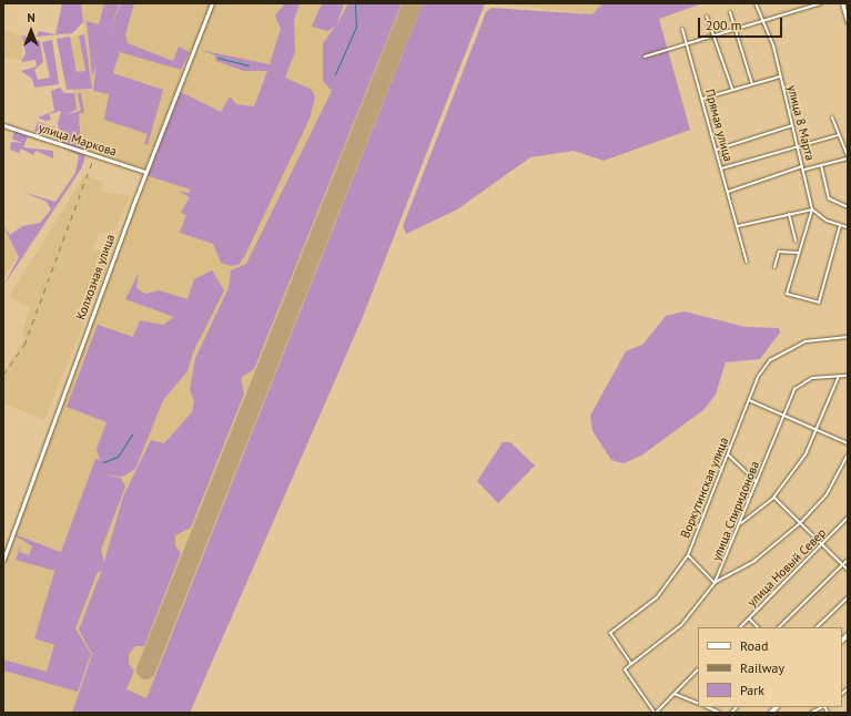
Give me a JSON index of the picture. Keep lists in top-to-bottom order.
{
  "streets": {
    "street": [
      "улица 8 Марта",
      "Прямая улица",
      "улица Маркова",
      "Колхозная улица",
      "Воркутинская улица",
      "улица Спиридонова",
      "улица Новый Север"
    ]
  },
  "crossings": [
    ["улица Маркова", "Колхозная улица"],
    ["Воркутинская улица", "улица Спиридонова"]
  ],
  "legend": ["Road", "Railway", "Park"],
  "scale_bar": "200 m",
  "north": "top"
}
